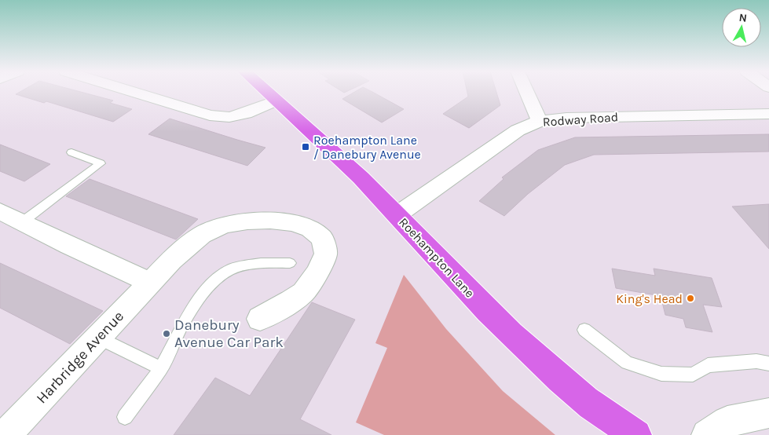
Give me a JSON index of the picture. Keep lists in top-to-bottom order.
{
  "streets": {
    "highway": ["Roehampton Lane"],
    "street": ["Rodway Road", "Harbridge Avenue"]
  },
  "crossings": [
    ["Rodway Road", "Roehampton Lane"]
  ],
  "places": {
    "transit": ["Roehampton Lane / Danebury Avenue"],
    "other": ["King's Head", "Danebury Avenue Car Park"]
  },
  "north": "top"
}
